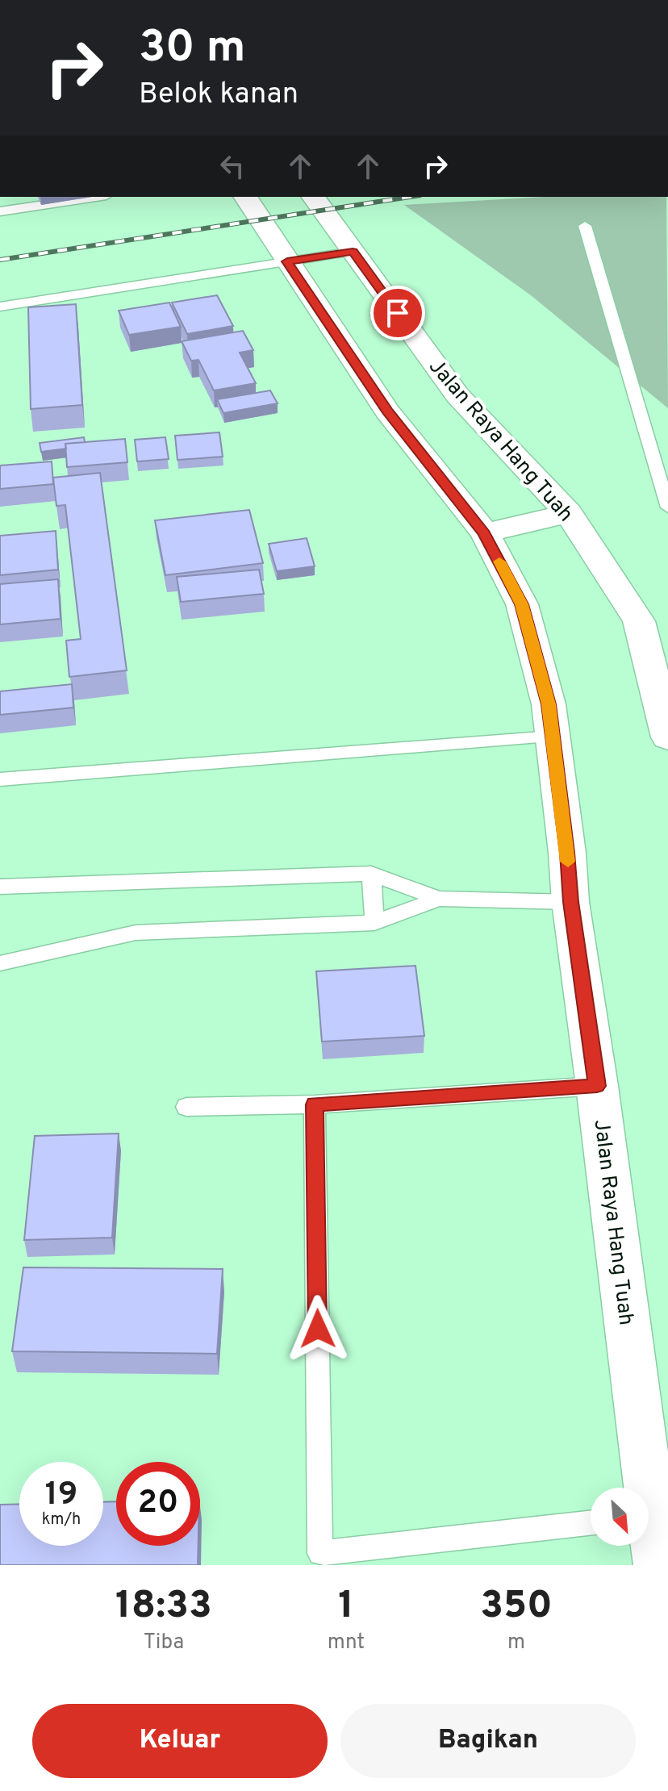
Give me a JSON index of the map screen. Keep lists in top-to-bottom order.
{
  "streets": {
    "street": ["Jalan Raya Hang Tuah"]
  },
  "north": "bottom right",
  "page": {
    "turn": ["30 m", "Belok kanan"],
    "speed": "19 km/h",
    "limit": "20",
    "eta": [
      "18:33",
      "Tiba",
      "1",
      "mnt",
      "350",
      "m"
    ],
    "buttons": ["Keluar", "Bagikan"]
  }
}
